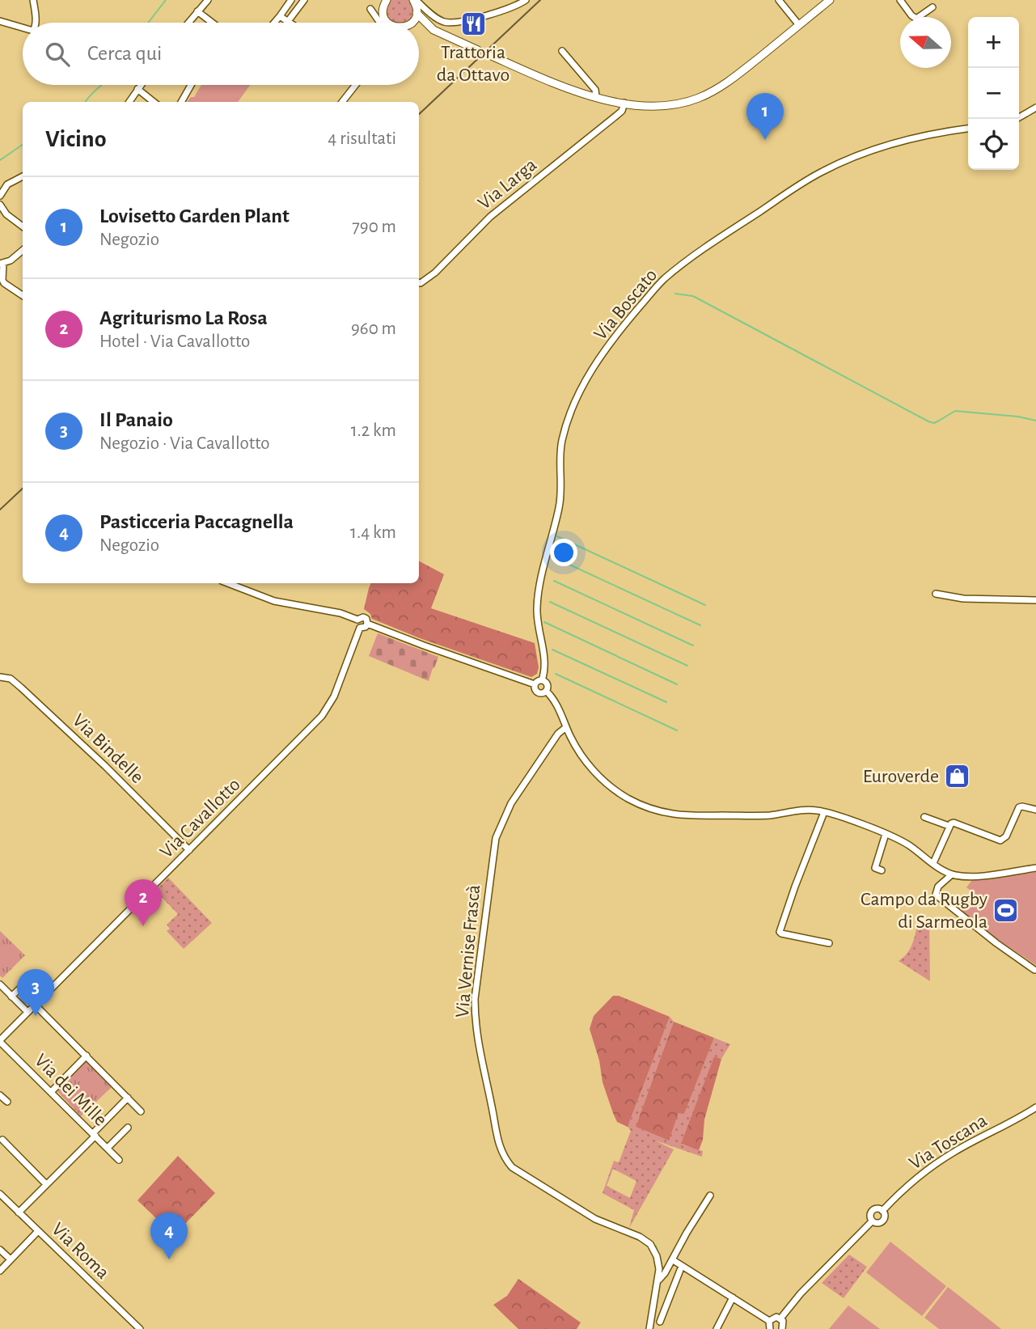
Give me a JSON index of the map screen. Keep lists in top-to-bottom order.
{
  "streets": {
    "street": [
      "Via Larga",
      "Via Boscato",
      "Via Bindelle",
      "Via Cavallotto",
      "Via Vernise Frascà",
      "Via dei Mille",
      "Via Toscana",
      "Via Roma"
    ]
  },
  "crossings": [
    ["Via Bindelle", "Via Cavallotto"],
    ["Via Cavallotto", "Via dei Mille"]
  ],
  "places": {
    "restaurant": ["Trattoria da Ottavo"],
    "shop": ["Euroverde"],
    "sports": ["Campo da Rugby di Sarmeola"]
  },
  "north": "left",
  "page": {
    "map_buttons": ["+", "−"],
    "search": "Cerca qui",
    "pins": [
      "1",
      "2",
      "3",
      "4"
    ],
    "heading": ["Vicino", "4 risultati"],
    "list": [
      {
        "mark": "1",
        "name": "Lovisetto Garden Plant",
        "note": "Negozio",
        "value": "790 m"
      },
      {
        "mark": "2",
        "name": "Agriturismo La Rosa",
        "note": "Hotel · Via Cavallotto",
        "value": "960 m"
      },
      {
        "mark": "3",
        "name": "Il Panaio",
        "note": "Negozio · Via Cavallotto",
        "value": "1.2 km"
      },
      {
        "mark": "4",
        "name": "Pasticceria Paccagnella",
        "note": "Negozio",
        "value": "1.4 km"
      }
    ]
  }
}
